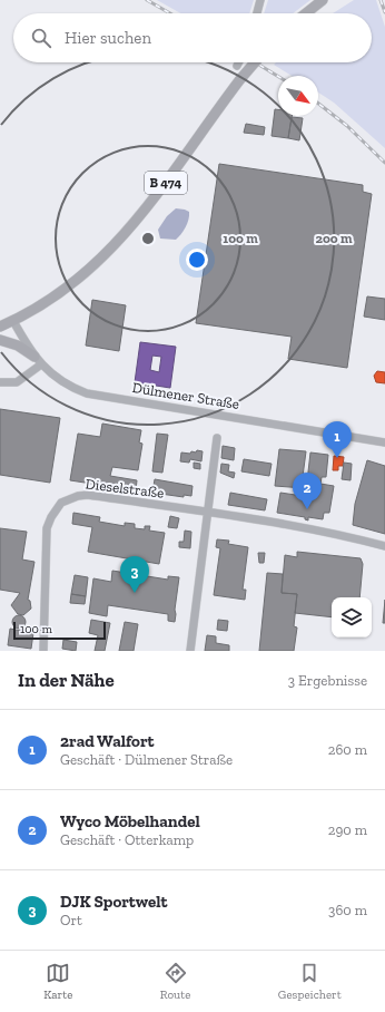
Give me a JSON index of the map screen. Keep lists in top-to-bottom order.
{
  "streets": {
    "main road": ["B 474"],
    "street": ["Dülmener Straße", "Dieselstraße"]
  },
  "crossings": [
    ["B 474", "Dülmener Straße"]
  ],
  "scale_bar": "100 m",
  "north": "bottom right",
  "page": {
    "search": "Hier suchen",
    "pins": ["1", "2", "3"],
    "scale": "100 m",
    "heading": ["In der Nähe", "3 Ergebnisse"],
    "list": [
      {
        "mark": "1",
        "name": "2rad Walfort",
        "note": "Geschäft · Dülmener Straße",
        "value": "260 m"
      },
      {
        "mark": "2",
        "name": "Wyco Möbelhandel",
        "note": "Geschäft · Otterkamp",
        "value": "290 m"
      },
      {
        "mark": "3",
        "name": "DJK Sportwelt",
        "note": "Ort",
        "value": "360 m"
      }
    ],
    "nav": ["Karte", "Route", "Gespeichert"]
  },
  "rings": ["100 m", "200 m"]
}
